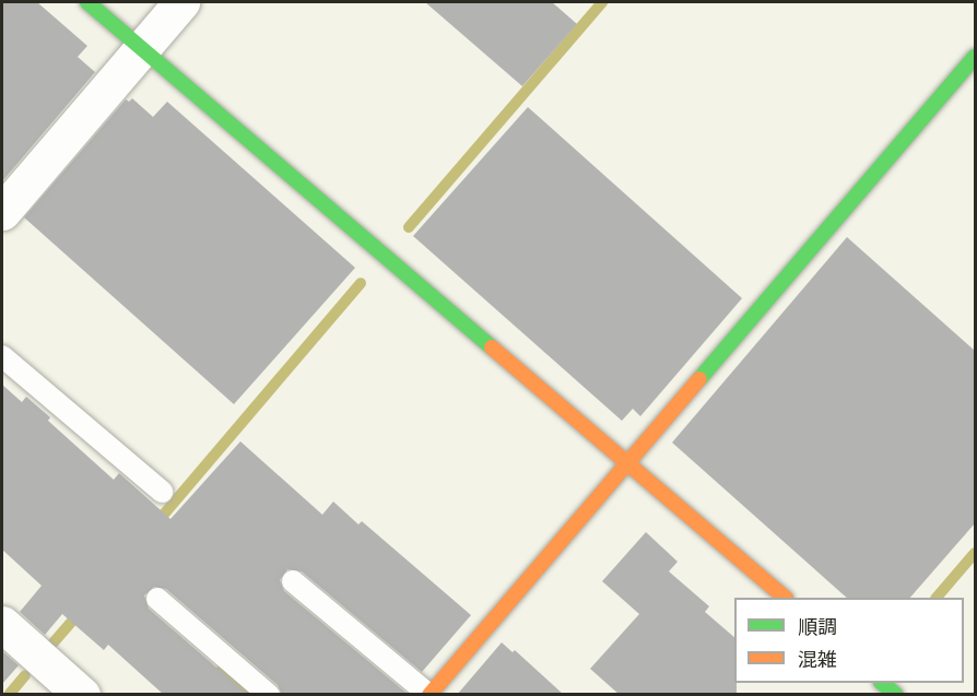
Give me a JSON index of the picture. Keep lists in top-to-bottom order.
{
  "legend": ["順調", "混雑"]
}
